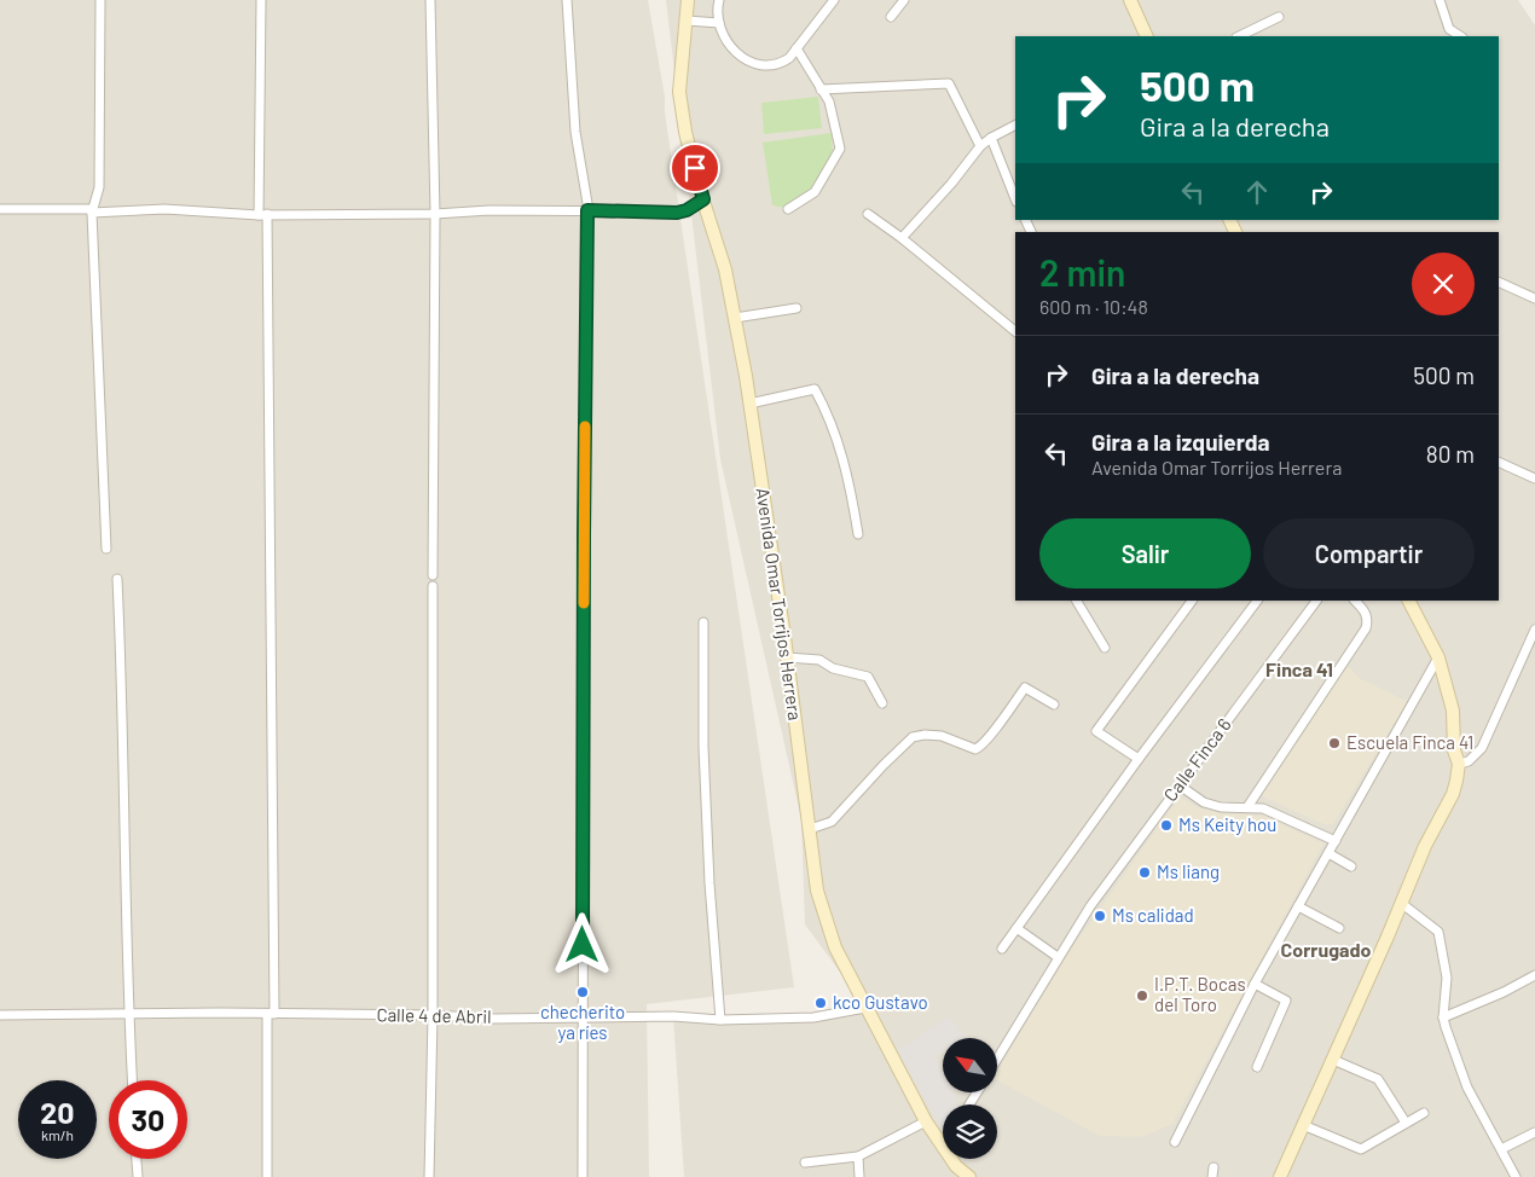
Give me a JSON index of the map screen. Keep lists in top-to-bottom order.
{
  "streets": {
    "street": ["Avenida Omar Torrijos Herrera", "Calle Finca 6", "Calle 4 de Abril"]
  },
  "crossings": [
    ["Avenida Omar Torrijos Herrera", "Calle 4 de Abril"]
  ],
  "districts": ["Finca 41", "Corrugado"],
  "places": [
    "Escuela Finca 41",
    "Ms Keity hou",
    "Ms liang",
    "Ms calidad",
    "checherito ya ríes",
    "I.P.T. Bocas del Toro",
    "kco Gustavo"
  ],
  "north": "top left",
  "page": {
    "turn": ["500 m", "Gira a la derecha"],
    "heading": ["2 min", "600 m · 10:48"],
    "list": [
      {
        "name": "Gira a la derecha",
        "value": "500 m"
      },
      {
        "name": "Gira a la izquierda",
        "note": "Avenida Omar Torrijos Herrera",
        "value": "80 m"
      }
    ],
    "buttons": ["Salir", "Compartir"],
    "speed": "20 km/h",
    "limit": "30"
  }
}
